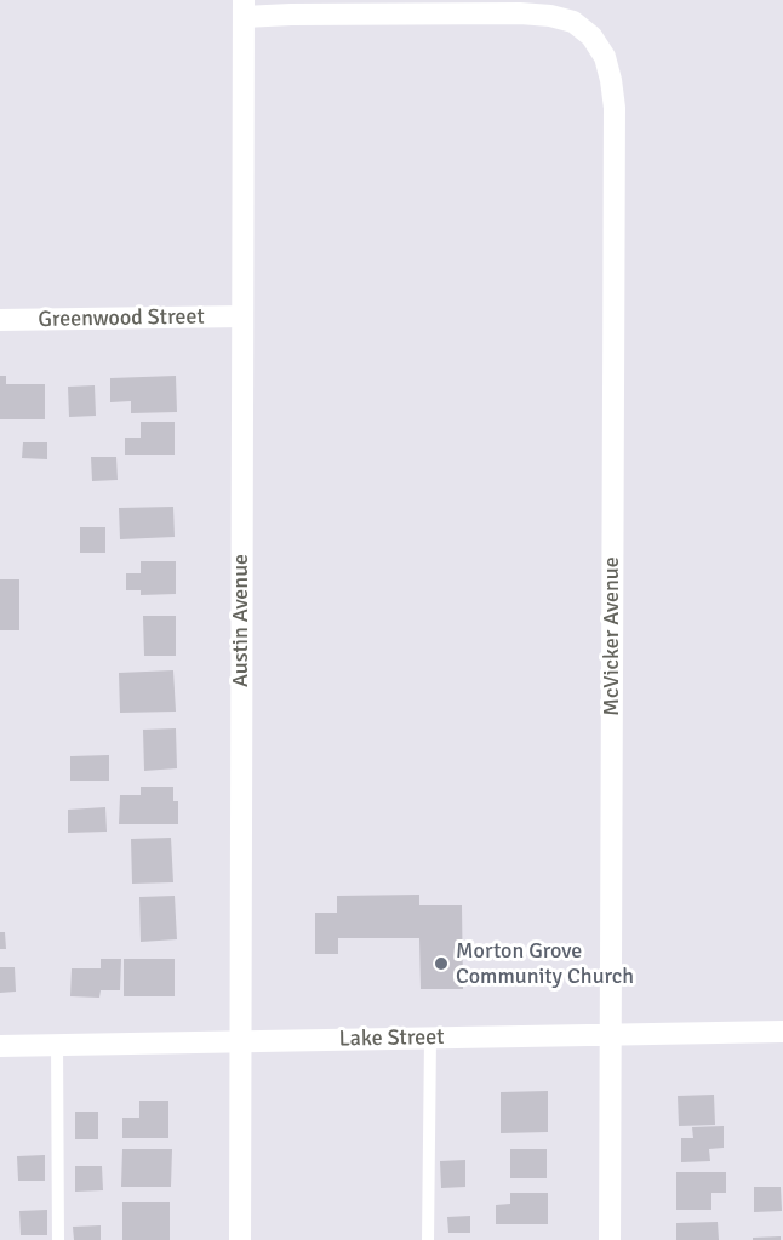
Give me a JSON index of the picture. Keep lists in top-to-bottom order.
{
  "streets": {
    "street": [
      "Greenwood Street",
      "Austin Avenue",
      "McVicker Avenue",
      "Lake Street"
    ]
  },
  "crossings": [
    ["Greenwood Street", "Austin Avenue"],
    ["Austin Avenue", "McVicker Avenue"],
    ["Austin Avenue", "Lake Street"],
    ["McVicker Avenue", "Lake Street"]
  ],
  "places": ["Morton Grove Community Church"]
}
